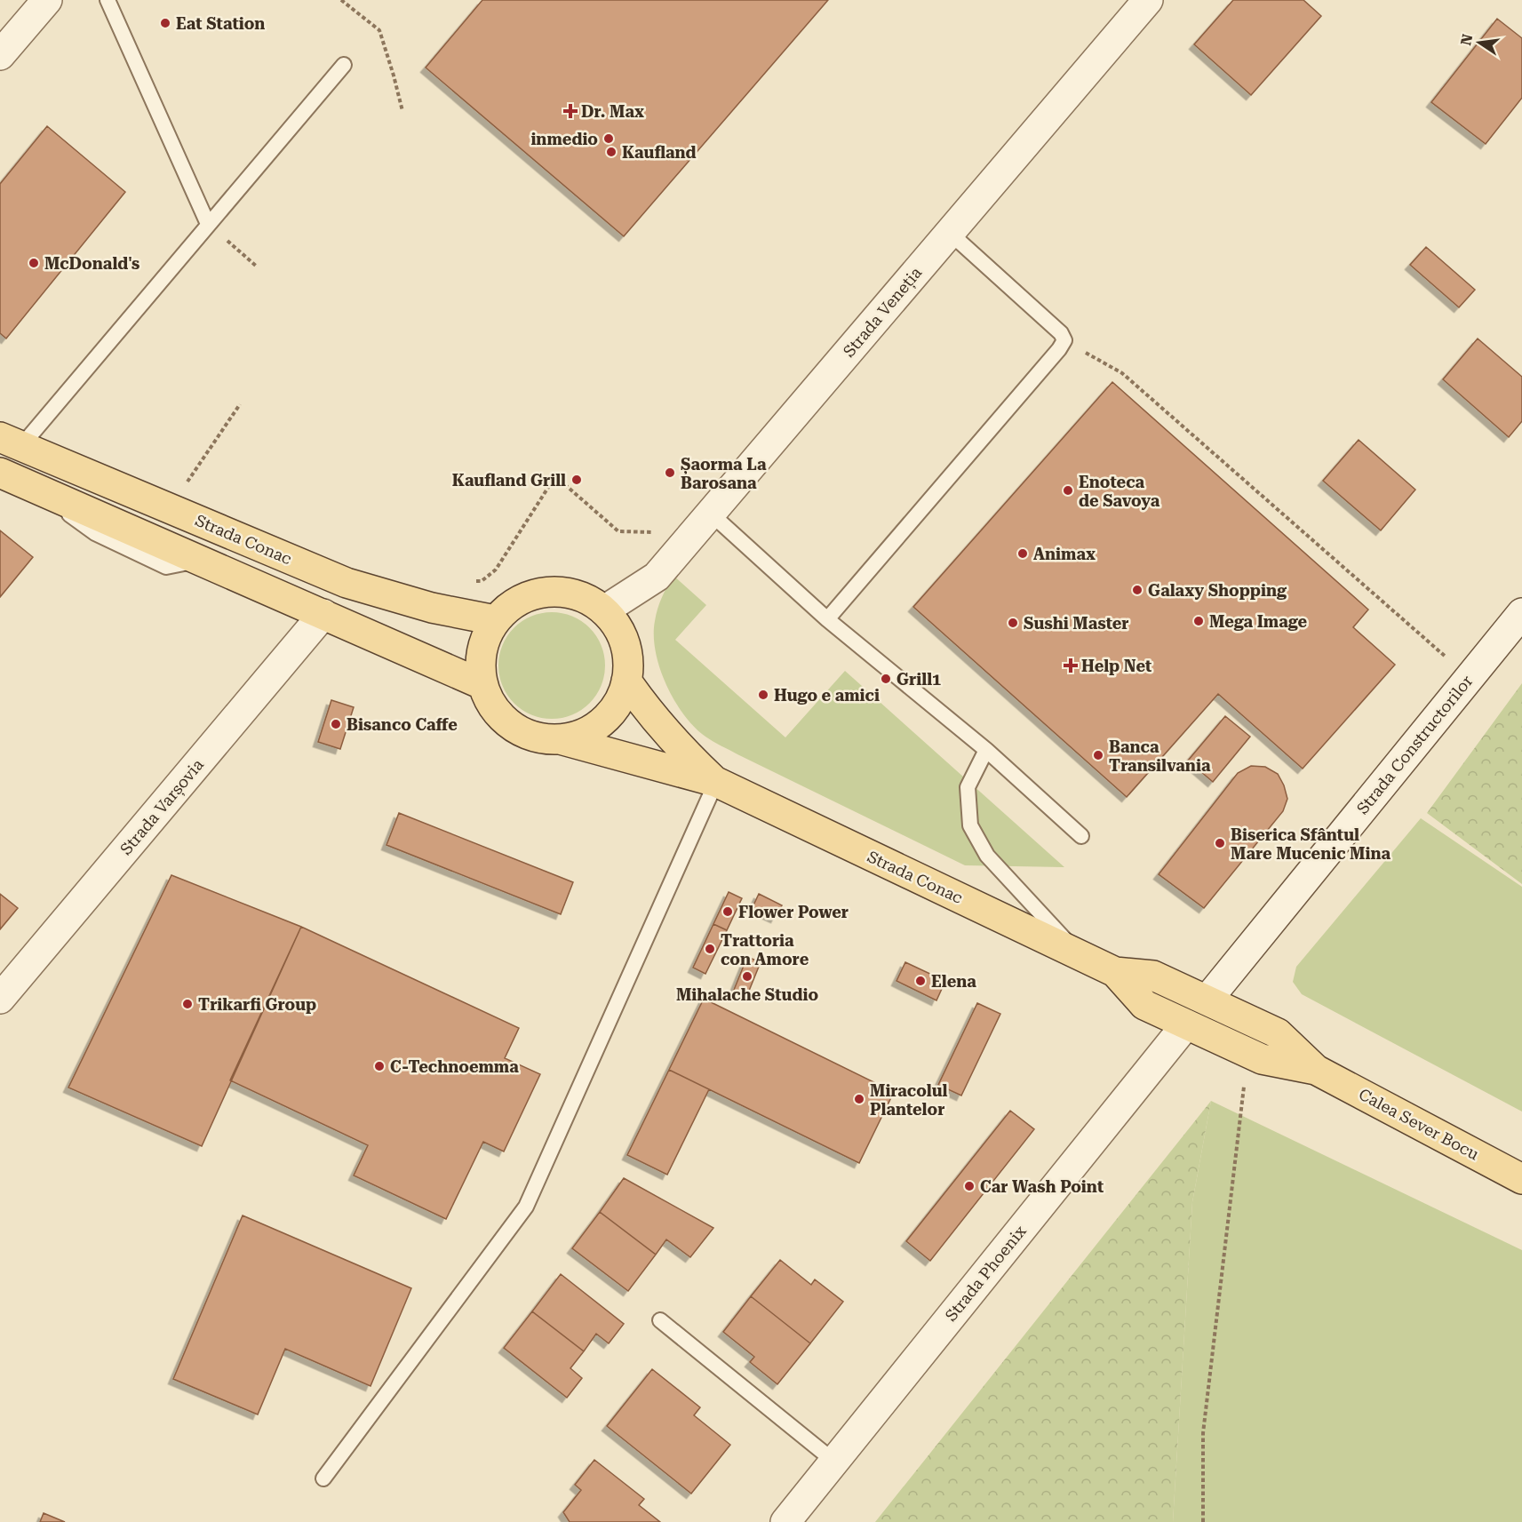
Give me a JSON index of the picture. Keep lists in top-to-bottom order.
{
  "streets": {
    "main road": ["Strada Conac", "Calea Sever Bocu"],
    "street": [
      "Strada Veneția",
      "Strada Constructorilor",
      "Strada Varșovia",
      "Strada Phoenix"
    ]
  },
  "crossings": [
    ["Strada Veneția", "Strada Conac"],
    ["Strada Conac", "Strada Constructorilor"],
    ["Strada Conac", "Calea Sever Bocu"],
    ["Strada Conac", "Strada Phoenix"],
    ["Strada Constructorilor", "Calea Sever Bocu"],
    ["Calea Sever Bocu", "Strada Phoenix"]
  ],
  "places": {
    "other": [
      "Eat Station",
      "inmedio",
      "Kaufland",
      "McDonald's",
      "Șaorma La Barosana",
      "Kaufland Grill",
      "Enoteca de Savoya",
      "Animax",
      "Galaxy Shopping",
      "Mega Image",
      "Sushi Master",
      "Grill1",
      "Hugo e amici",
      "Bisanco Caffe",
      "Banca Transilvania",
      "Biserica Sfântul Mare Mucenic Mina",
      "Flower Power",
      "Trattoria con Amore",
      "Mihalache Studio",
      "Elena",
      "Trikarfi Group",
      "C-Technoemma",
      "Miracolul Plantelor",
      "Car Wash Point"
    ],
    "health": ["Dr. Max", "Help Net"]
  },
  "north": "left"
}
